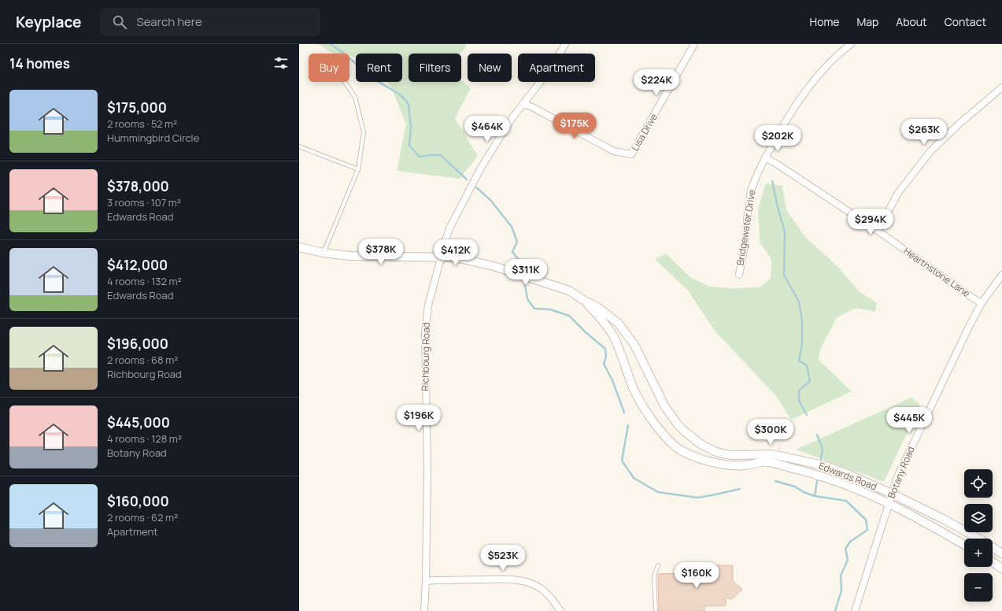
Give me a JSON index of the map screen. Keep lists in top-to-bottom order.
{
  "streets": {
    "street": [
      "Lisa Drive",
      "Bridgewater Drive",
      "Hearthstone Lane",
      "Richbourg Road",
      "Botany Road",
      "Edwards Road"
    ]
  },
  "crossings": [
    ["Lisa Drive", "Richbourg Road"],
    ["Bridgewater Drive", "Hearthstone Lane"],
    ["Hearthstone Lane", "Botany Road"],
    ["Richbourg Road", "Edwards Road"],
    ["Botany Road", "Edwards Road"]
  ],
  "page": {
    "header": "Keyplace",
    "search": "Search here",
    "nav": [
      "Home",
      "Map",
      "About",
      "Contact"
    ],
    "heading": "14 homes",
    "chip": [
      "Buy",
      "Rent",
      "Filters",
      "New",
      "Apartment"
    ],
    "price": [
      "$224K",
      "$175K",
      "$464K",
      "$263K",
      "$202K",
      "$294K",
      "$378K",
      "$412K",
      "$311K",
      "$196K",
      "$445K",
      "$300K",
      "$523K",
      "$160K"
    ],
    "list": [
      {
        "name": "$175,000",
        "note": "2 rooms · 52 m² · Hummingbird Circle"
      },
      {
        "name": "$378,000",
        "note": "3 rooms · 107 m² · Edwards Road"
      },
      {
        "name": "$412,000",
        "note": "4 rooms · 132 m² · Edwards Road"
      },
      {
        "name": "$196,000",
        "note": "2 rooms · 68 m² · Richbourg Road"
      },
      {
        "name": "$445,000",
        "note": "4 rooms · 128 m² · Botany Road"
      },
      {
        "name": "$160,000",
        "note": "2 rooms · 62 m² · Apartment"
      }
    ],
    "map_buttons": ["+", "−"]
  }
}
